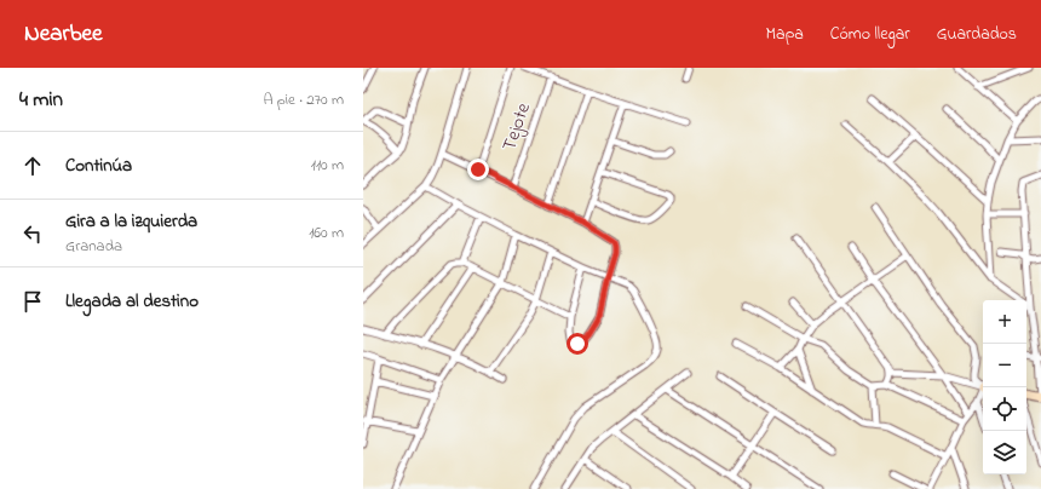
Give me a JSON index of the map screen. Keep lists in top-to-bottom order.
{
  "streets": {
    "street": ["Tejote"]
  },
  "page": {
    "header": "Nearbee",
    "nav": ["Mapa", "Cómo llegar", "Guardados"],
    "heading": ["4 min", "A pie · 270 m"],
    "list": [
      ["Continúa", "110 m"],
      ["Gira a la izquierda", "Granada", "160 m"],
      "Llegada al destino"
    ],
    "map_buttons": ["+", "−"]
  }
}
